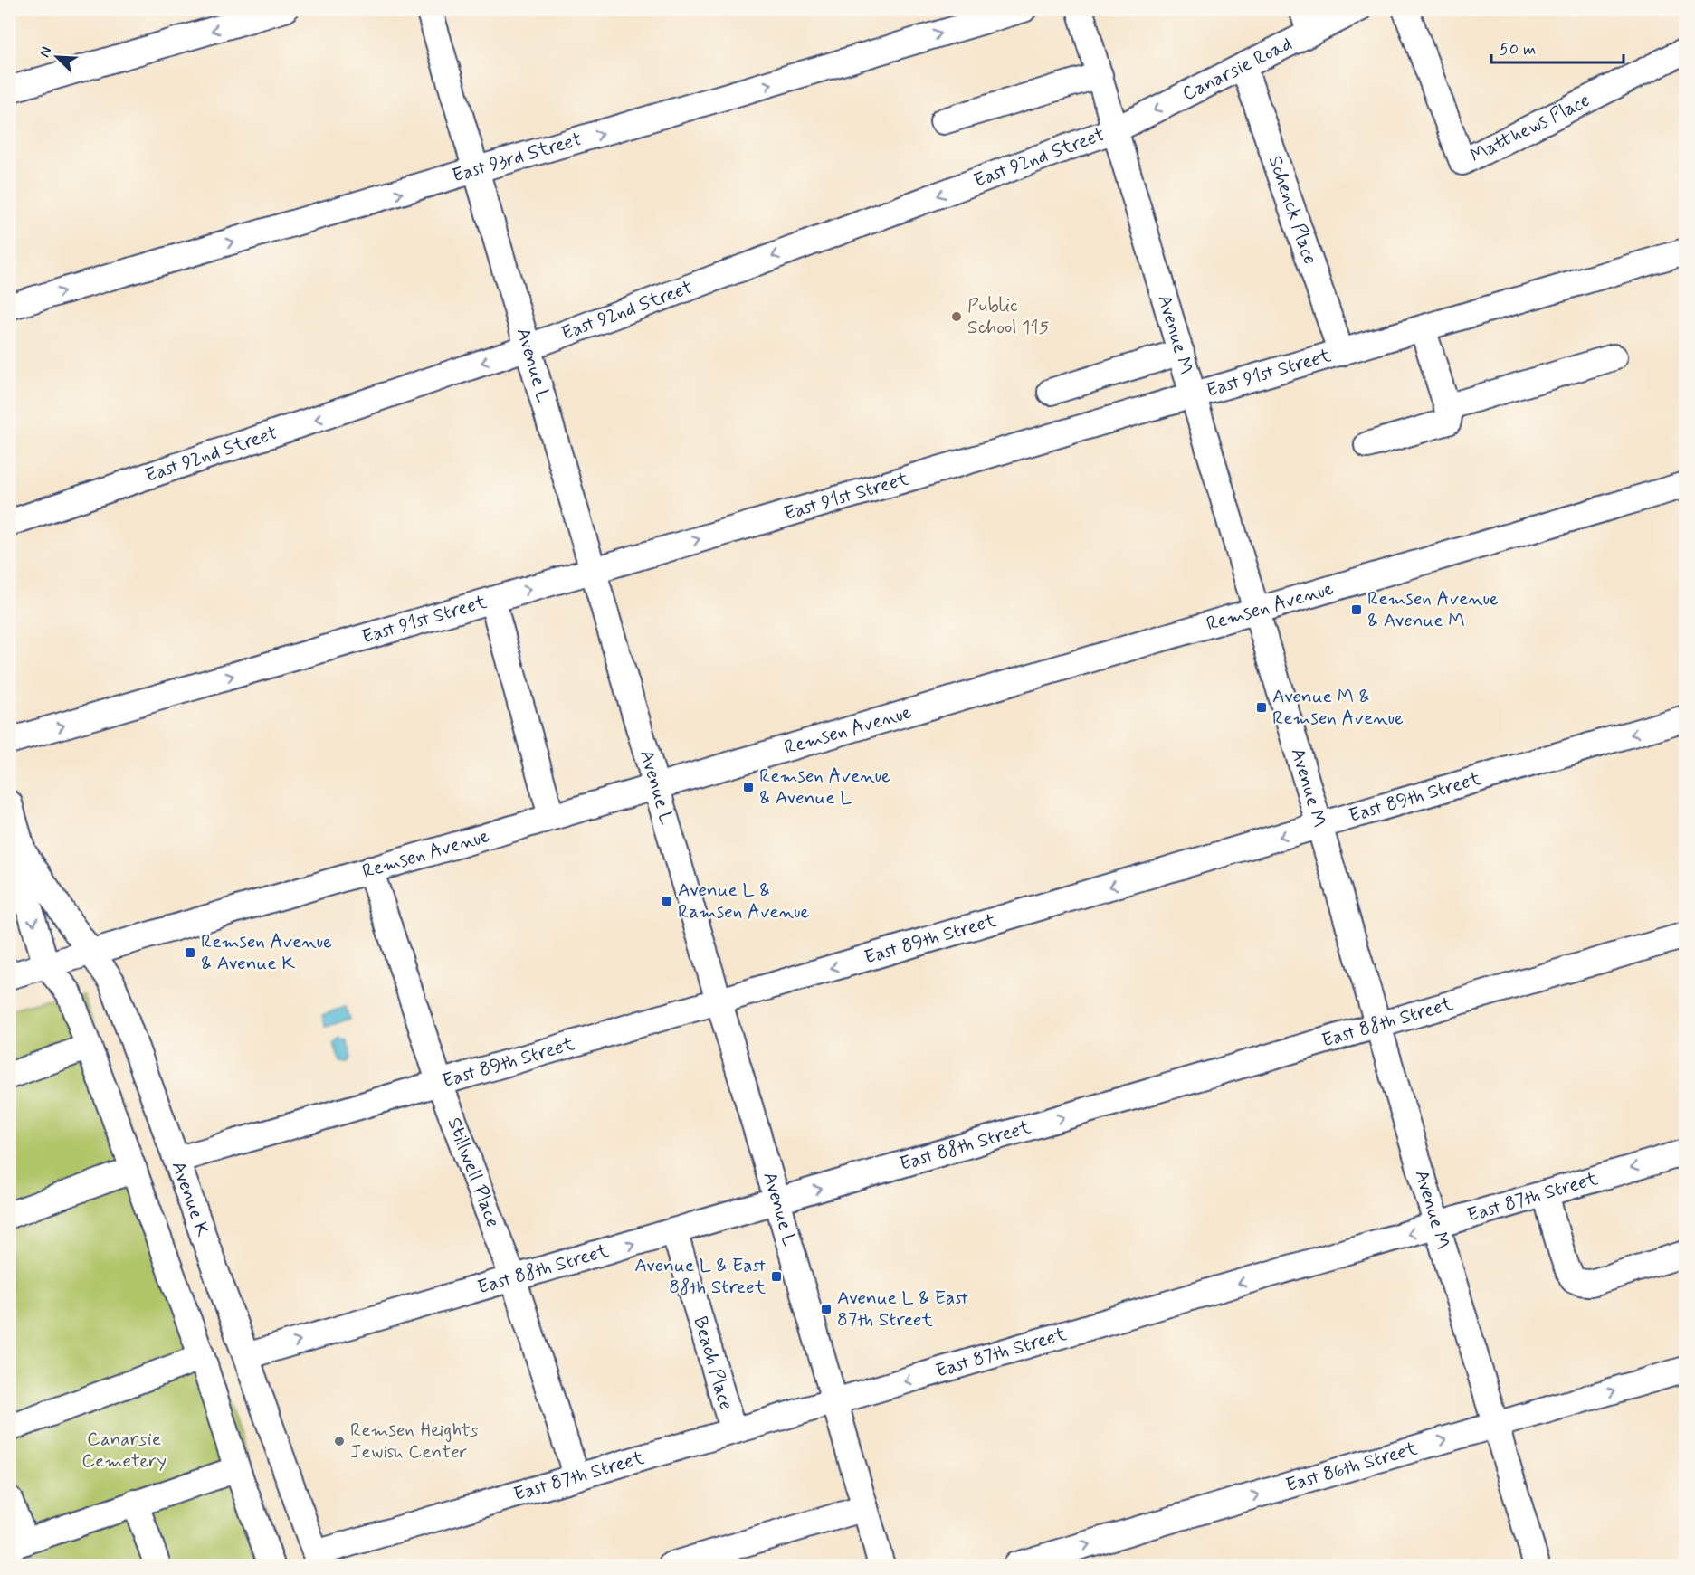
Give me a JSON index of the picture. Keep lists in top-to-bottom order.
{
  "streets": {
    "street": [
      "Canarsie Road",
      "Matthews Place",
      "East 93rd Street",
      "East 92nd Street",
      "Schenck Place",
      "Avenue M",
      "Avenue L",
      "East 91st Street",
      "Remsen Avenue",
      "East 89th Street",
      "East 88th Street",
      "Stillwell Place",
      "East 87th Street",
      "Avenue K",
      "Beach Place",
      "East 86th Street"
    ]
  },
  "crossings": [
    ["Canarsie Road", "East 92nd Street"],
    ["Canarsie Road", "Schenck Place"],
    ["Canarsie Road", "Avenue M"],
    ["East 93rd Street", "Avenue L"],
    ["East 92nd Street", "Avenue M"],
    ["East 92nd Street", "Avenue L"],
    ["Schenck Place", "East 91st Street"],
    ["Avenue M", "East 91st Street"],
    ["Avenue M", "Remsen Avenue"],
    ["Avenue M", "East 89th Street"],
    ["Avenue M", "East 88th Street"],
    ["Avenue M", "East 87th Street"],
    ["Avenue M", "East 86th Street"],
    ["Avenue L", "East 91st Street"],
    ["Avenue L", "Remsen Avenue"],
    ["Avenue L", "East 89th Street"],
    ["Avenue L", "East 88th Street"],
    ["Avenue L", "East 87th Street"],
    ["Remsen Avenue", "Stillwell Place"],
    ["Remsen Avenue", "Avenue K"],
    ["East 89th Street", "Stillwell Place"],
    ["East 89th Street", "Avenue K"],
    ["East 88th Street", "Stillwell Place"],
    ["East 88th Street", "Avenue K"],
    ["East 88th Street", "Beach Place"],
    ["Stillwell Place", "East 87th Street"],
    ["East 87th Street", "Avenue K"],
    ["East 87th Street", "Beach Place"]
  ],
  "one_way": [
    "Canarsie Road",
    "East 92nd Street",
    "East 91st Street",
    "East 89th Street",
    "East 88th Street",
    "East 87th Street",
    "East 86th Street"
  ],
  "parks": ["Canarsie Cemetery"],
  "places": {
    "other": ["Public School 115", "Remsen Heights Jewish Center"],
    "transit": [
      "Remsen Avenue & Avenue M",
      "Avenue M & Remsen Avenue",
      "Remsen Avenue & Avenue L",
      "Avenue L & Ramsen Avenue",
      "Remsen Avenue & Avenue K",
      "Avenue L & East 88th Street",
      "Avenue L & East 87th Street"
    ]
  },
  "scale_bar": "50 m",
  "north": "top left"
}
